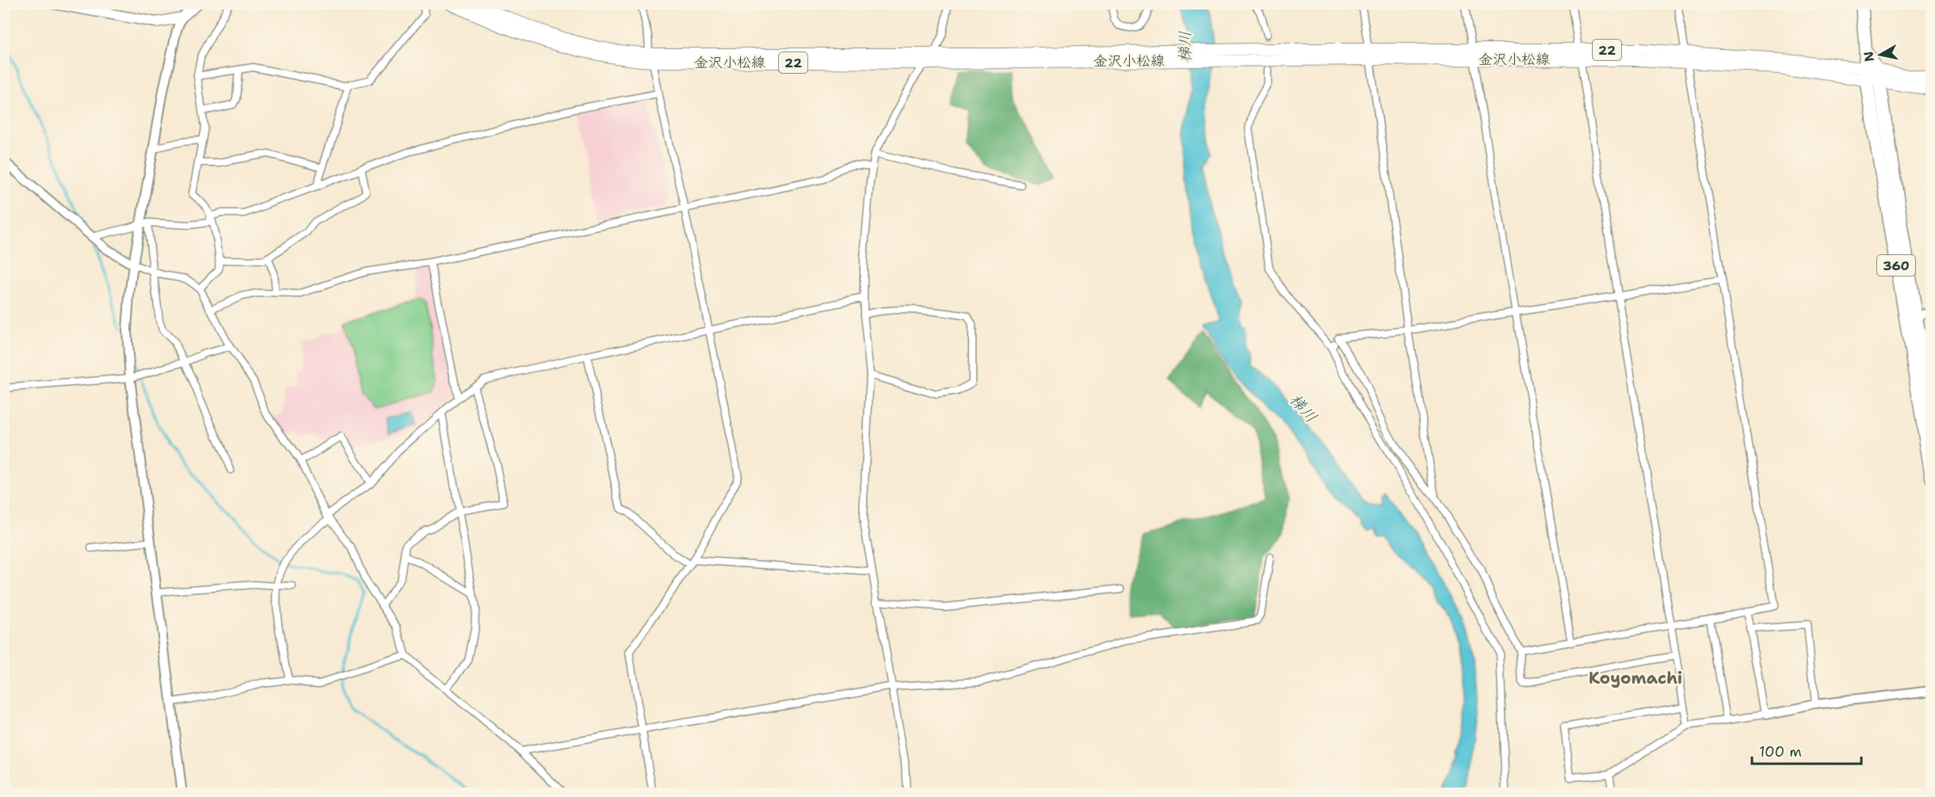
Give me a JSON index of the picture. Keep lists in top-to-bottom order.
{
  "streets": {
    "highway": ["360"],
    "main road": ["22", "金沢小松線"]
  },
  "crossings": [
    ["金沢小松線", "360"]
  ],
  "districts": ["Koyomachi"],
  "water": ["梯川"],
  "scale_bar": "100 m",
  "north": "left"
}
